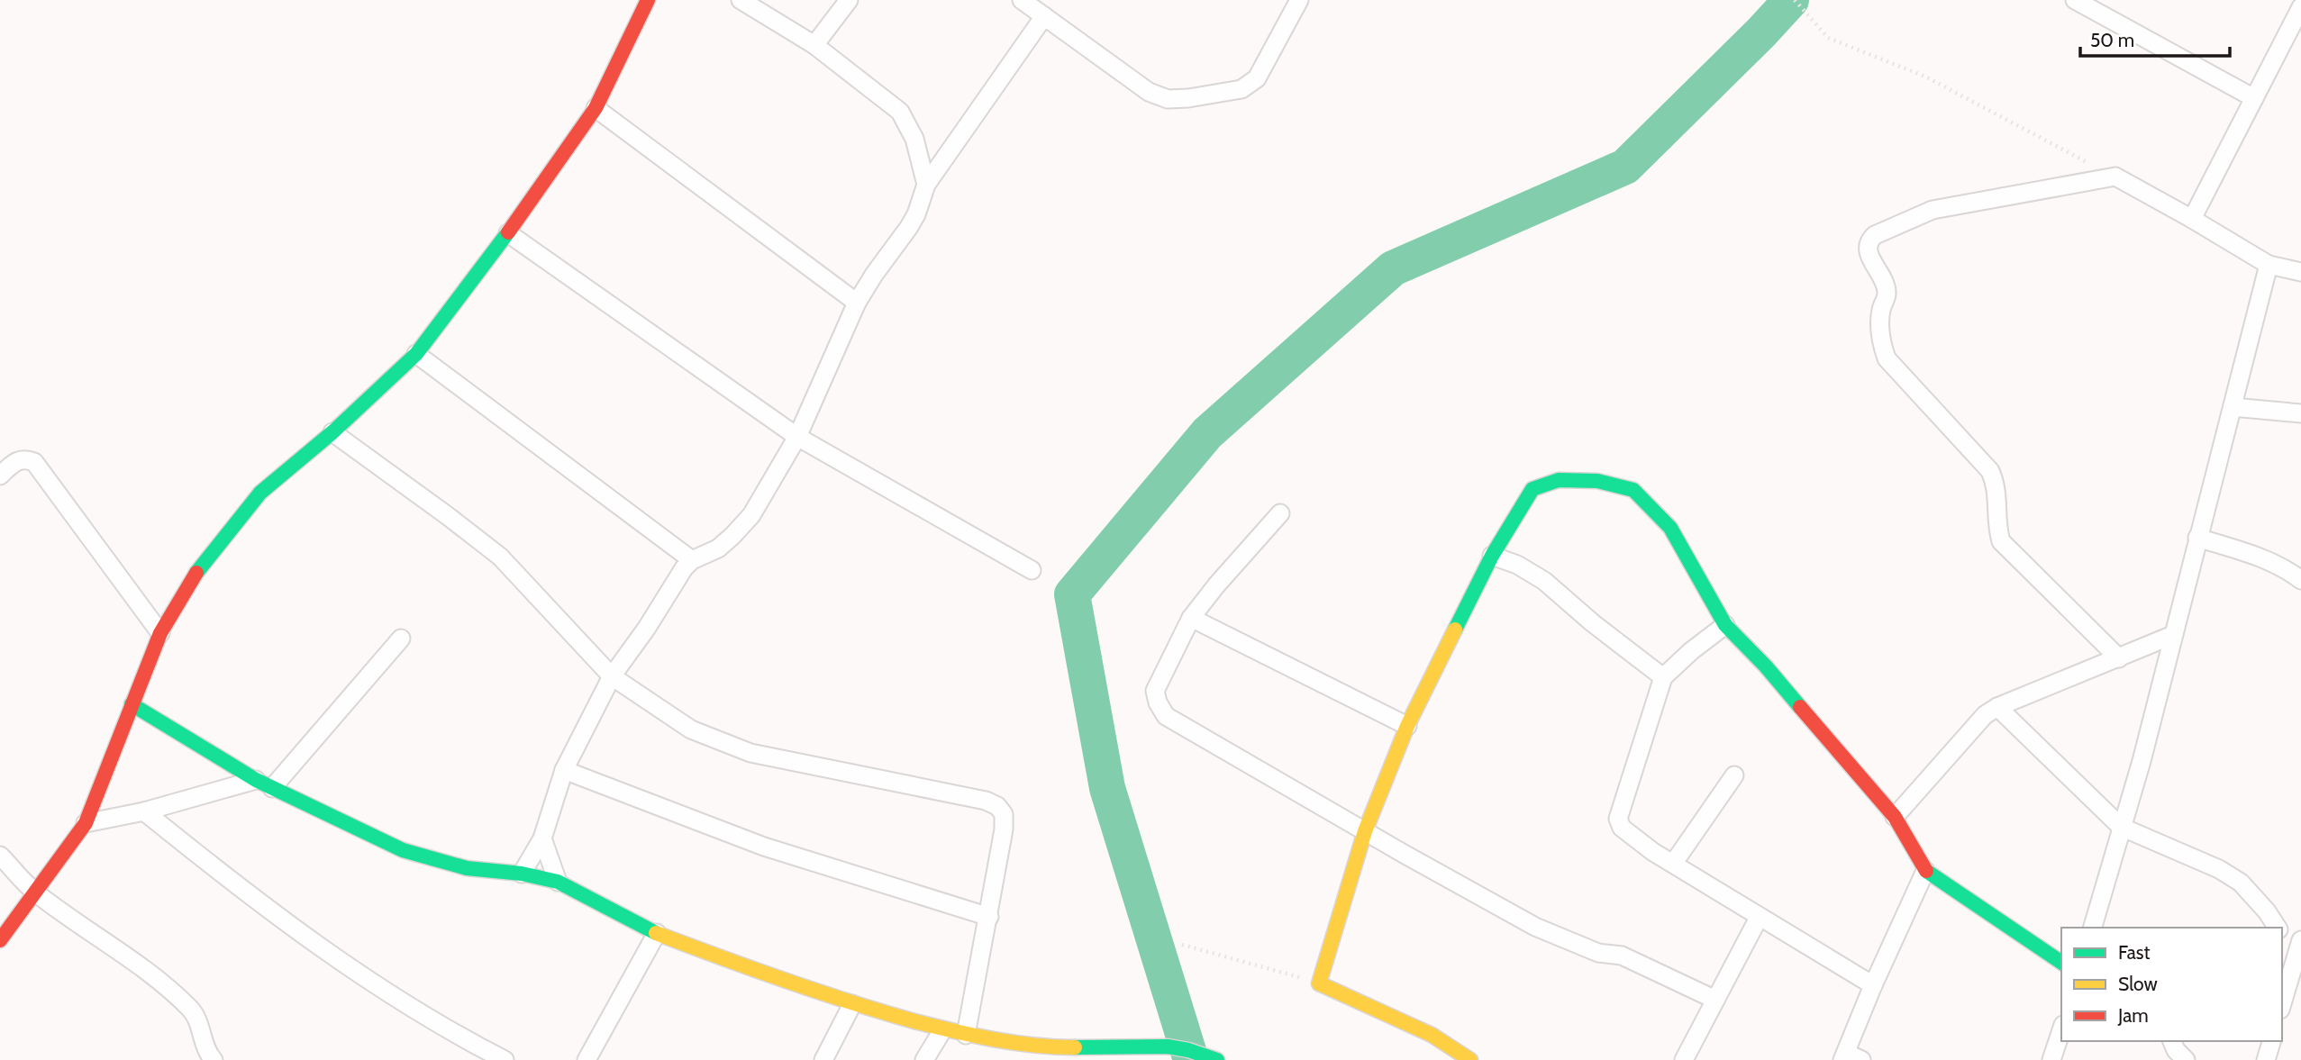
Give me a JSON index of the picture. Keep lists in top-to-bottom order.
{
  "legend": ["Fast", "Slow", "Jam"],
  "scale_bar": "50 m"
}
